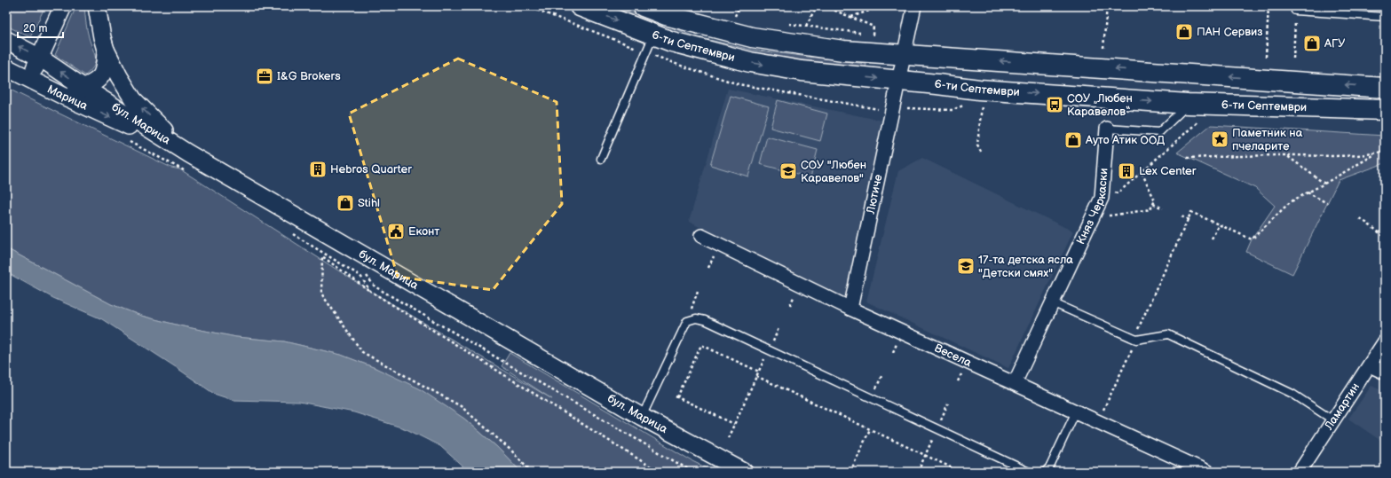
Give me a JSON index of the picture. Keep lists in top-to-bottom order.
{
  "streets": {
    "main road": ["6-ти Септември"],
    "street": [
      "Марица",
      "бул. Марица",
      "Лютиче",
      "Княз Черкаски",
      "Весела",
      "Ламартин"
    ]
  },
  "crossings": [
    ["6-ти Септември", "Лютиче"],
    ["6-ти Септември", "Княз Черкаски"],
    ["Марица", "бул. Марица"],
    ["Лютиче", "Весела"],
    ["Княз Черкаски", "Весела"]
  ],
  "one_way": ["Марица"],
  "places": {
    "shop": [
      "ПАН Сервиз",
      "АГУ",
      "Ауто Атик ООД",
      "Stihl"
    ],
    "office": ["I&G Brokers"],
    "bus stop": ["СОУ „Любен Каравелов“"],
    "place": ["Паметник на пчеларите"],
    "building": ["Hebros Quarter", "Lex Center"],
    "school or university": ["СОУ \"Любен Каравелов\"", "17-та детска ясла \"Детски смях\""],
    "public building": ["Еконт"]
  },
  "scale_bar": "20 m"
}
